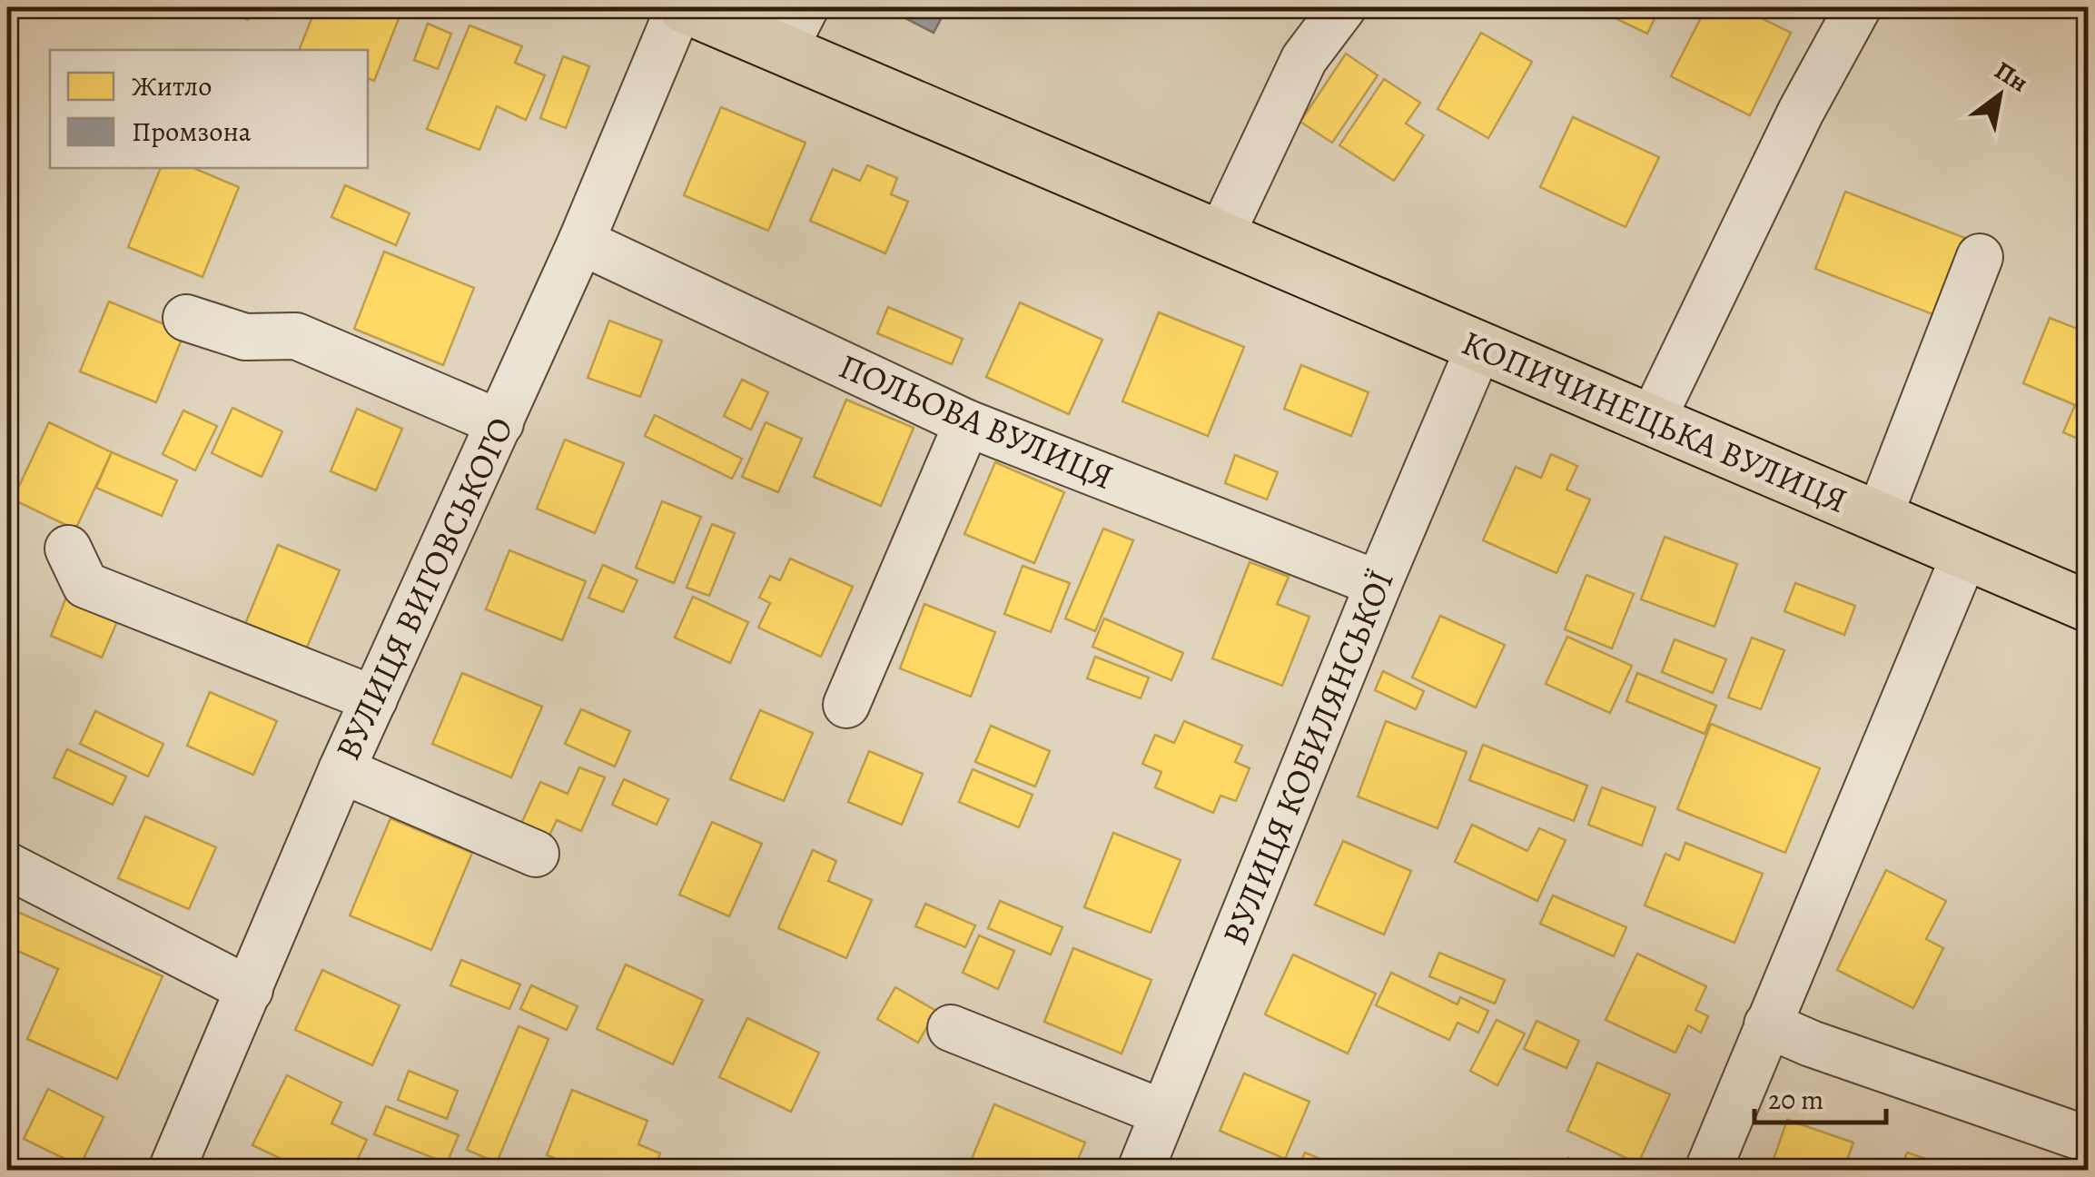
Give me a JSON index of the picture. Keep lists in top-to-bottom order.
{
  "streets": {
    "main road": ["КОПИЧИНЕЦЬКА ВУЛИЦЯ"],
    "street": ["ПОЛЬОВА ВУЛИЦЯ", "ВУЛИЦЯ ВИГОВСЬКОГО", "ВУЛИЦЯ КОБИЛЯНСЬКОЇ"]
  },
  "crossings": [
    ["ПОЛЬОВА ВУЛИЦЯ", "ВУЛИЦЯ ВИГОВСЬКОГО"],
    ["ПОЛЬОВА ВУЛИЦЯ", "ВУЛИЦЯ КОБИЛЯНСЬКОЇ"],
    ["КОПИЧИНЕЦЬКА ВУЛИЦЯ", "ВУЛИЦЯ ВИГОВСЬКОГО"],
    ["КОПИЧИНЕЦЬКА ВУЛИЦЯ", "ВУЛИЦЯ КОБИЛЯНСЬКОЇ"]
  ],
  "legend": ["Житло", "Промзона"],
  "scale_bar": "20 m",
  "north": "top right"
}
